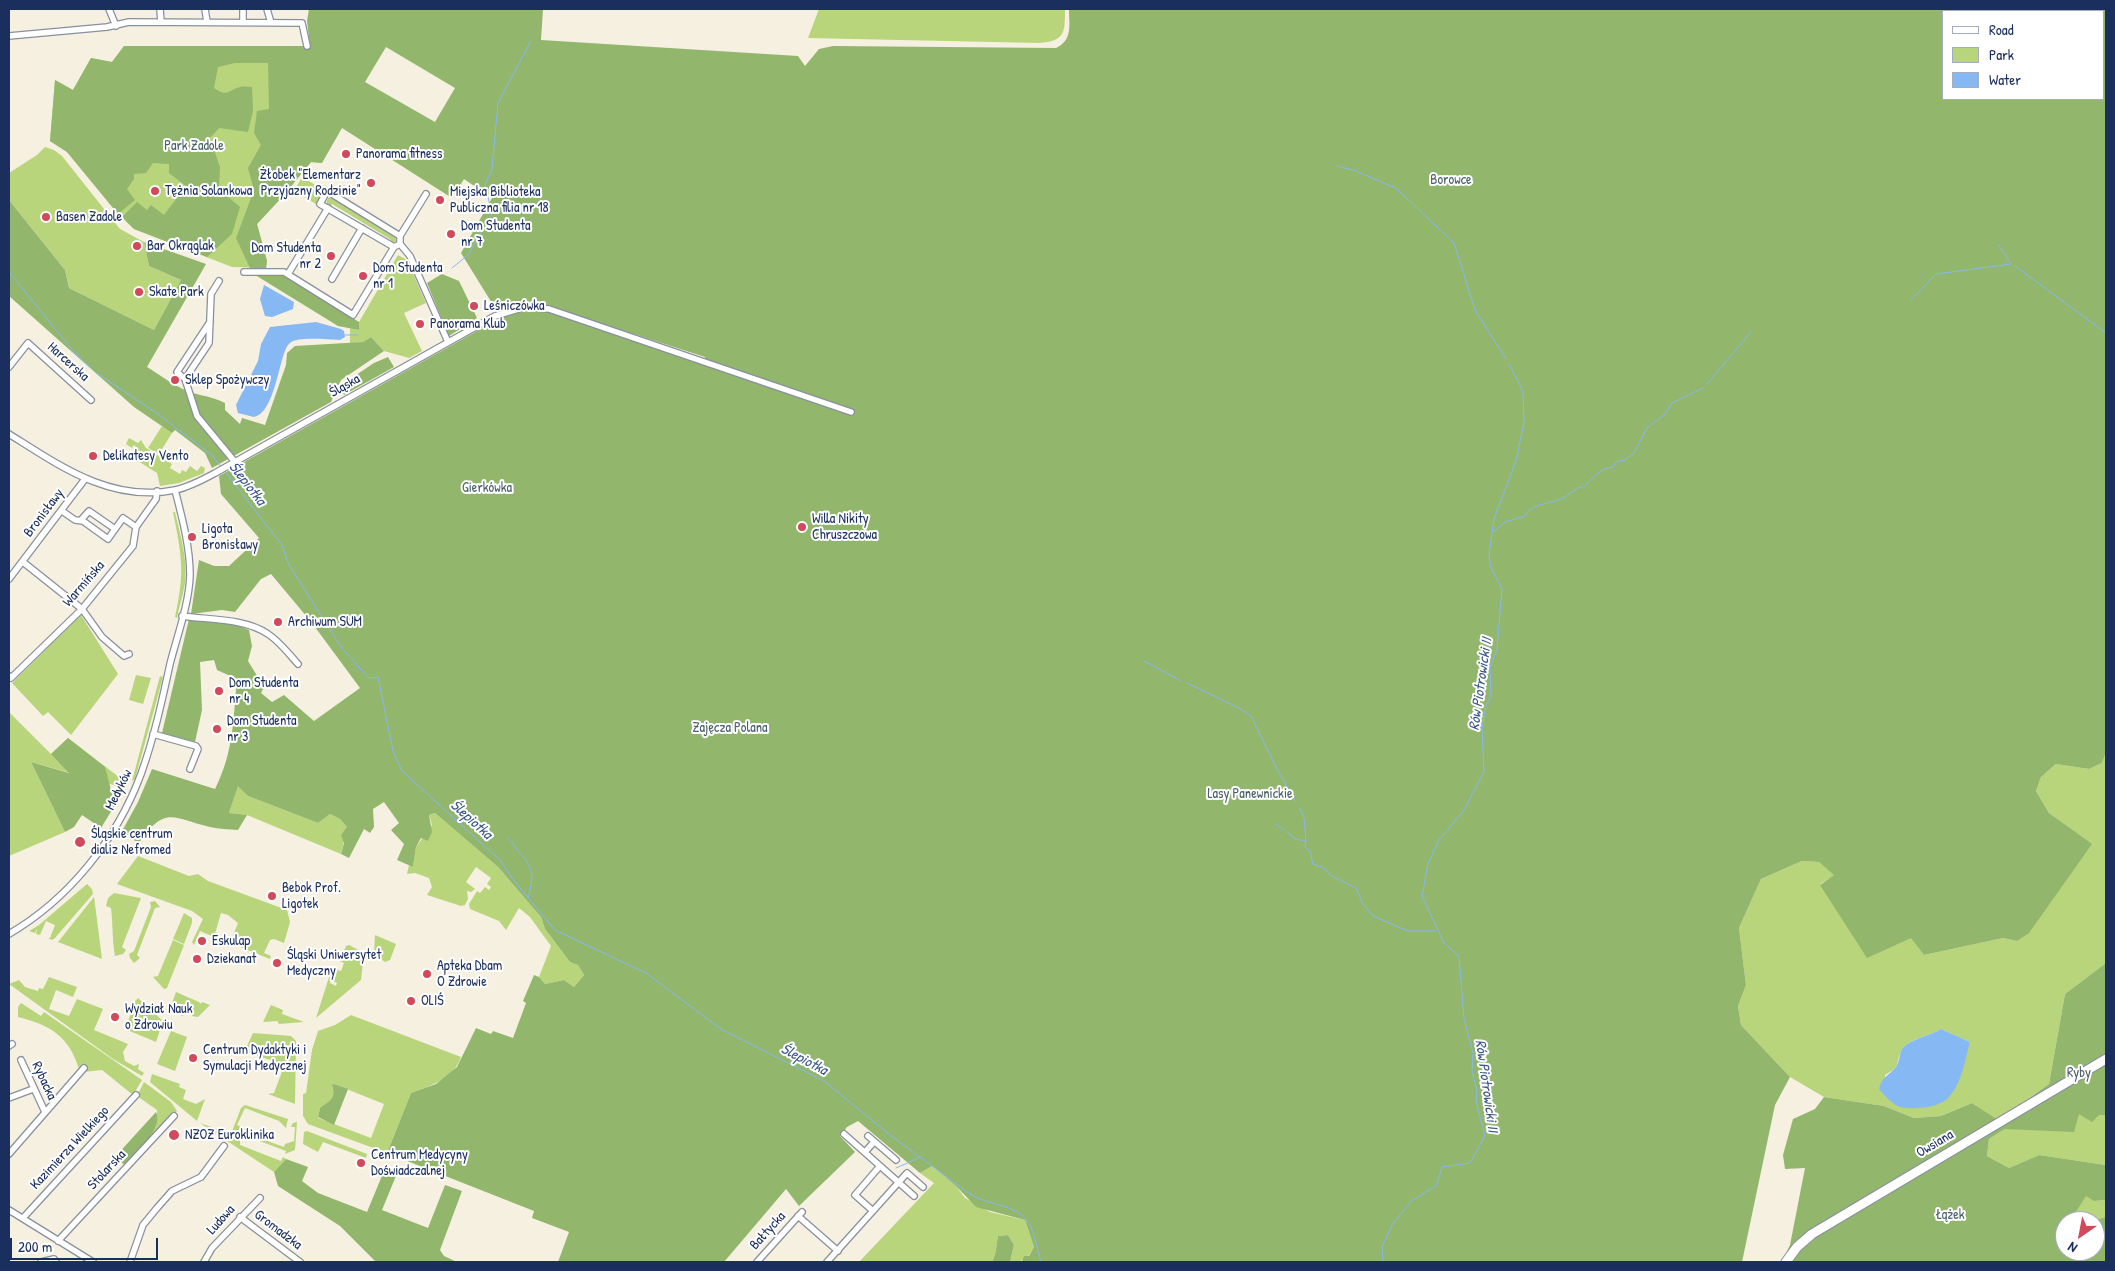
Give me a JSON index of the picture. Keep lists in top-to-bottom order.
{
  "streets": {
    "street": [
      "Harcerska",
      "Śląska",
      "Bronisławy",
      "Warmińska",
      "Medyków",
      "Rybacka",
      "Owsiana",
      "Kazimierza Wielkiego",
      "Stolarska",
      "Ludowa",
      "Gromadzka",
      "Bałtycka"
    ]
  },
  "crossings": [
    ["Śląska", "Bronisławy"],
    ["Śląska", "Warmińska"],
    ["Śląska", "Medyków"],
    ["Ludowa", "Gromadzka"]
  ],
  "water": ["Ślepiotka", "Rów Piotrowicki II"],
  "parks": [
    "Park Zadole",
    "Borowce",
    "Gierkówka",
    "Zajęcza Polana",
    "Lasy Panewnickie",
    "Ryby",
    "Łążek"
  ],
  "places": [
    "Panorama fitness",
    "Żłobek \"Elementarz Przyjazny Rodzinie\"",
    "Tężnia Solankowa",
    "Miejska Biblioteka Publiczna filia nr 18",
    "Basen Zadole",
    "Dom Studenta nr 7",
    "Bar Okrąglak",
    "Dom Studenta nr 2",
    "Dom Studenta nr 1",
    "Skate Park",
    "Leśniczówka",
    "Panorama Klub",
    "Sklep Spożywczy",
    "Delikatesy Vento",
    "Willa Nikity Chruszczowa",
    "Ligota Bronisławy",
    "Archiwum SUM",
    "Dom Studenta nr 4",
    "Dom Studenta nr 3",
    "Śląskie centrum dializ Nefromed",
    "Bebok Prof. Ligotek",
    "Eskulap",
    "Dziekanat",
    "Śląski Uniwersytet Medyczny",
    "Apteka Dbam O Zdrowie",
    "OLIŚ",
    "Wydział Nauk o Zdrowiu",
    "Centrum Dydaktyki i Symulacji Medycznej",
    "NZOZ Euroklinika",
    "Centrum Medycyny Doświadczalnej"
  ],
  "legend": ["Road", "Park", "Water"],
  "scale_bar": "200 m",
  "north": "bottom left"
}
